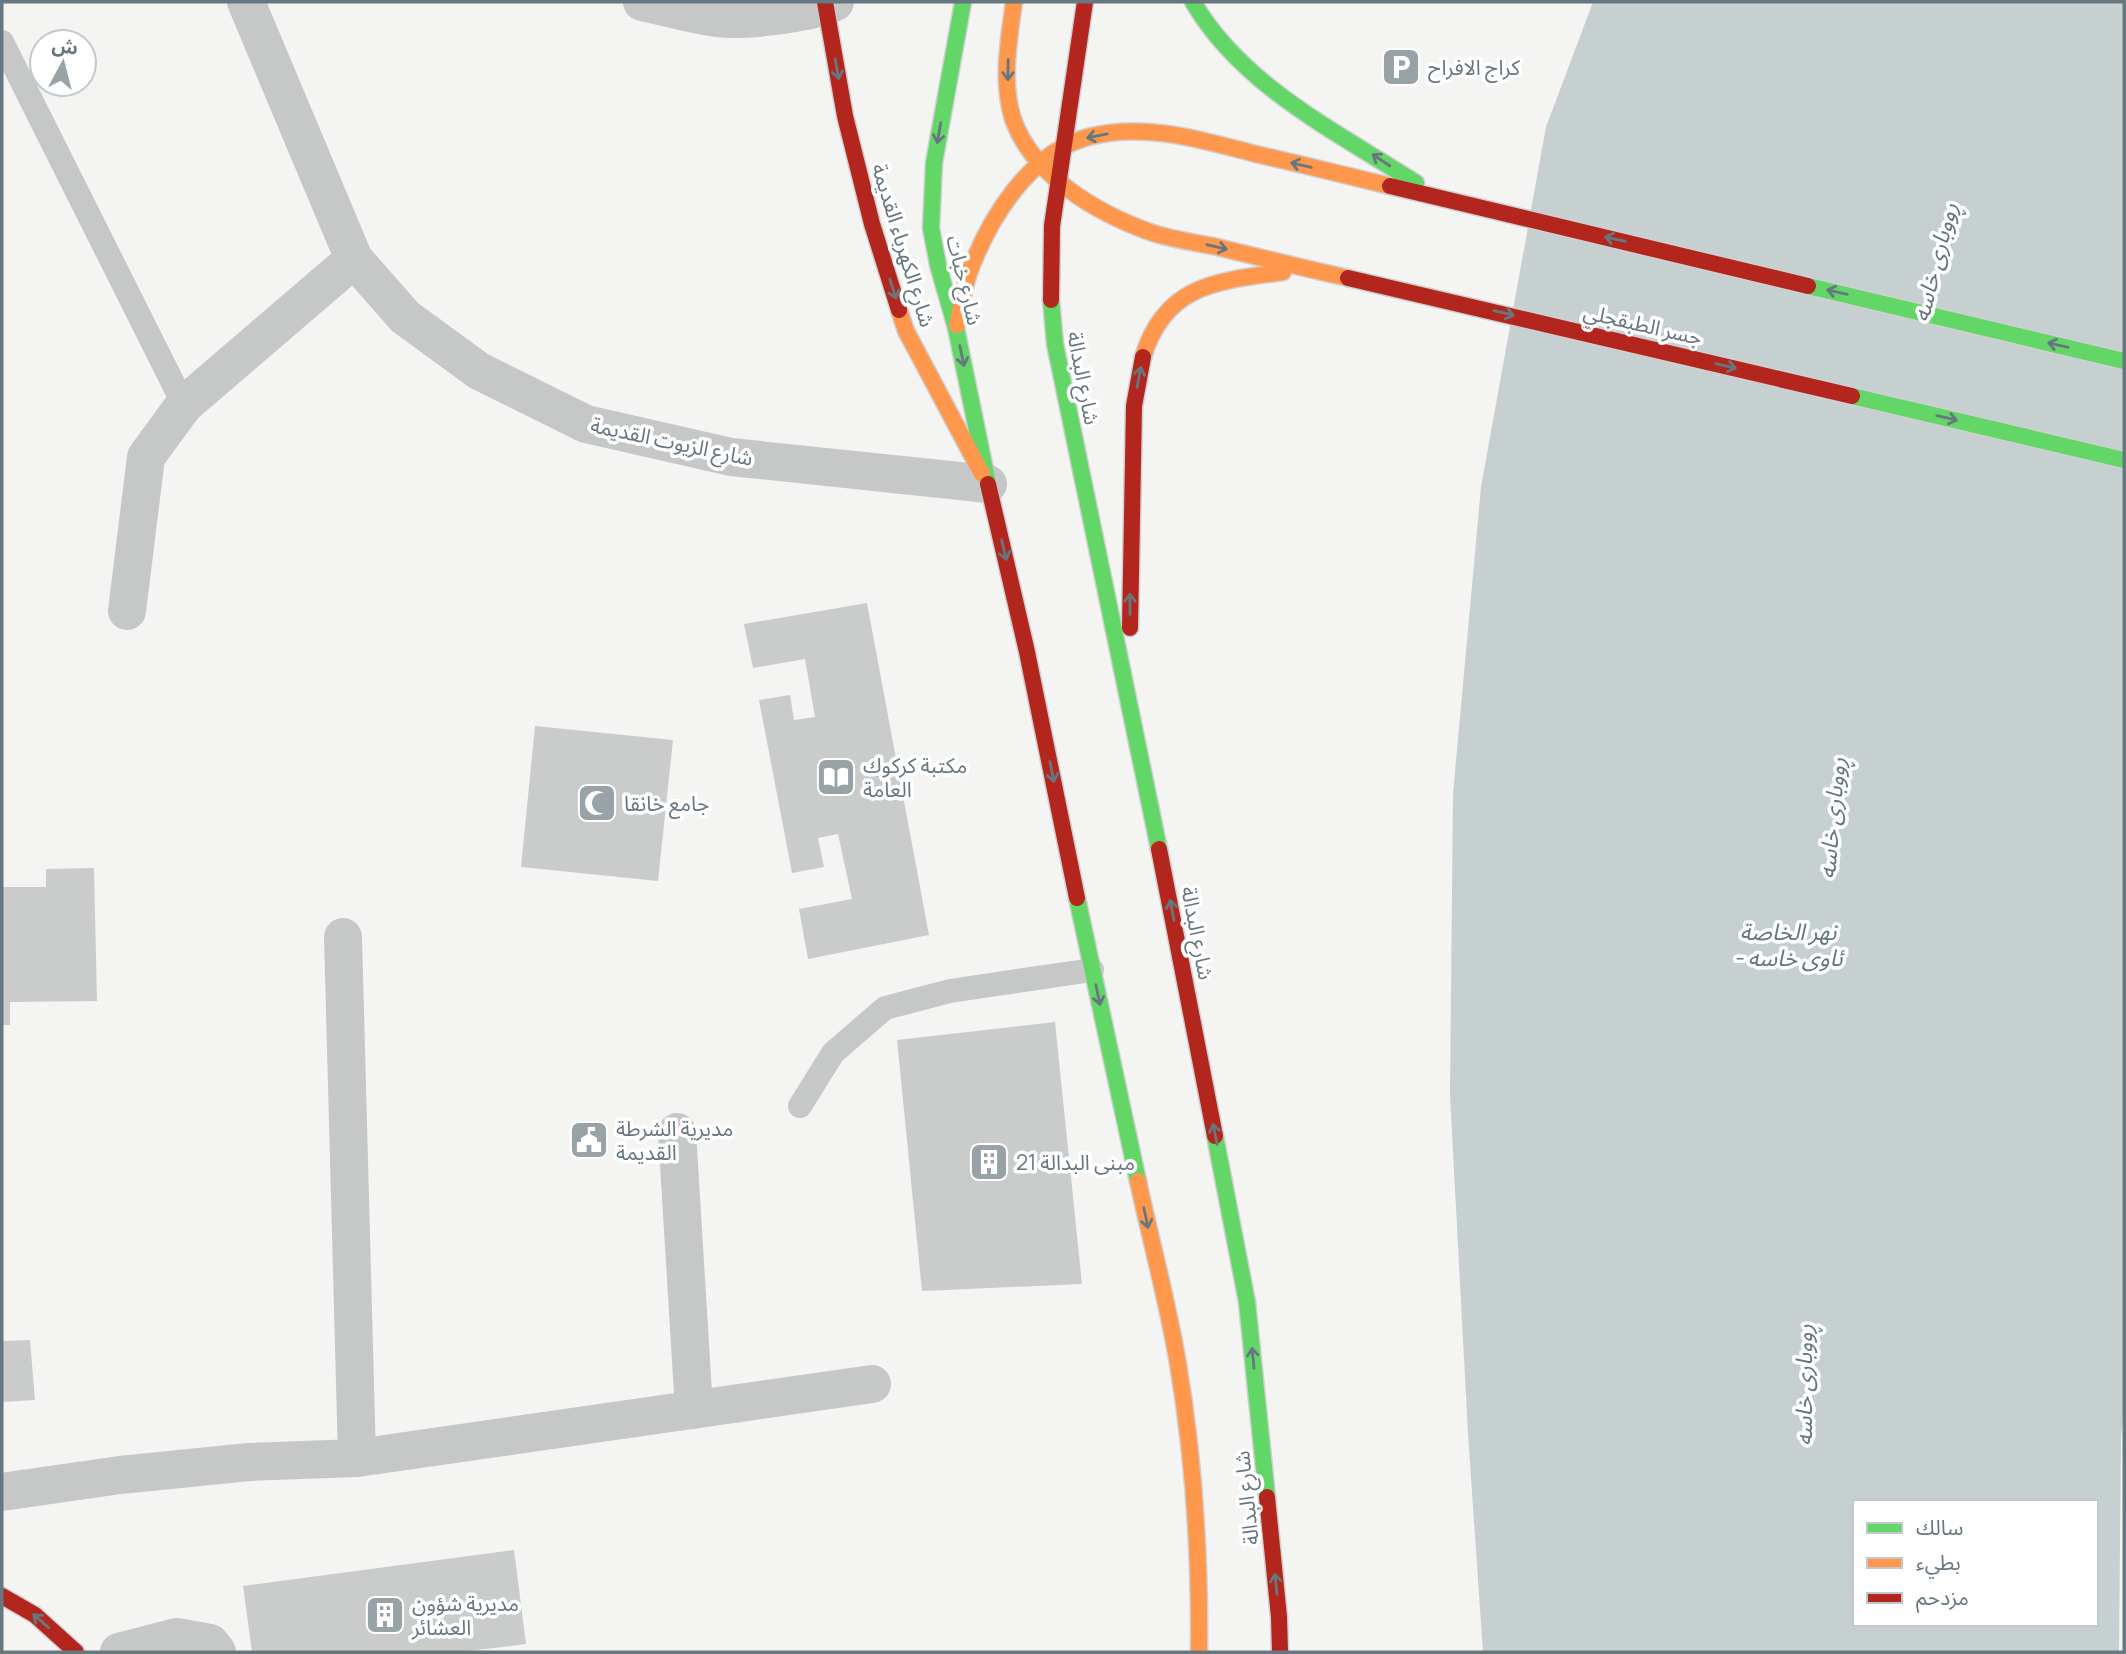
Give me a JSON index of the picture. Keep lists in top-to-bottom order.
{
  "streets": {
    "main road": [
      "شارع الكهرباء القديمة",
      "شارع خبات",
      "جسر الطبقجلي",
      "شارع البدالة"
    ],
    "street": ["شارع الزيوت القديمة"]
  },
  "crossings": [
    ["شارع الكهرباء القديمة", "شارع خبات"],
    ["شارع الكهرباء القديمة", "شارع الزيوت القديمة"],
    ["شارع خبات", "شارع الزيوت القديمة"],
    ["جسر الطبقجلي", "شارع البدالة"]
  ],
  "one_way": ["شارع الكهرباء القديمة"],
  "water": ["ڕووباری خاسە", "نهر الخاصة - ئاوی خاسە"],
  "places": {
    "parking": ["كراج الافراح"],
    "library": ["مكتبة كركوك العامة"],
    "mosque": ["جامع خانقا"],
    "public building": ["مديرية الشرطة القديمة"],
    "building": ["مبنى البدالة 21", "مديرية شؤون العشائر"]
  },
  "legend": ["سالك", "بطيء", "مزدحم"],
  "north": "top"
}
